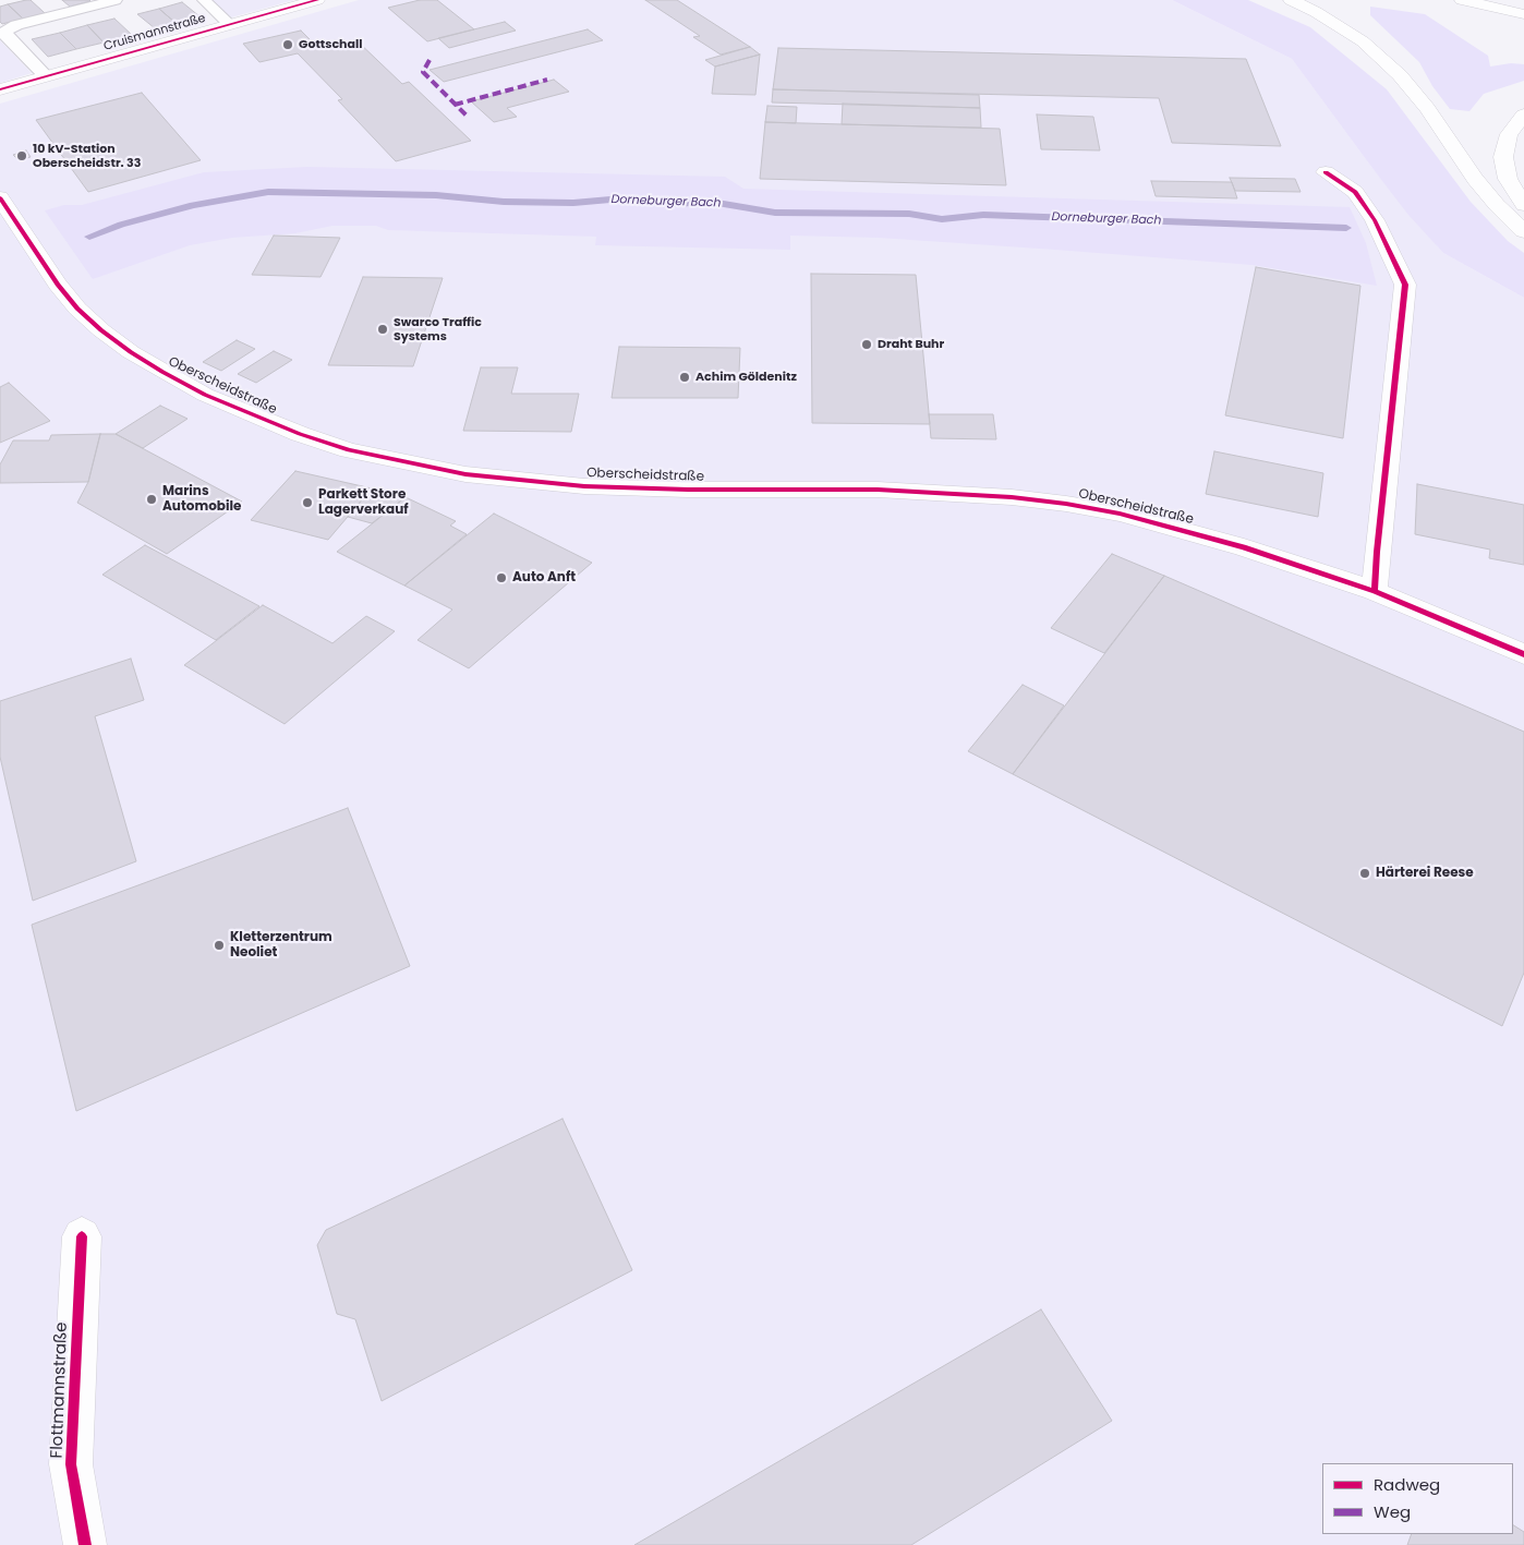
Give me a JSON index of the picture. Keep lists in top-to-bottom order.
{
  "streets": {
    "main road": ["Cruismannstraße", "Oberscheidstraße", "Flottmannstraße"]
  },
  "water": ["Dorneburger Bach"],
  "places": [
    "Gottschall",
    "10 kV-Station Oberscheidstr. 33",
    "Swarco Traffic Systems",
    "Draht Buhr",
    "Achim Göldenitz",
    "Marins Automobile",
    "Parkett Store Lagerverkauf",
    "Auto Anft",
    "Härterei Reese",
    "Kletterzentrum Neoliet"
  ],
  "legend": ["Radweg", "Weg"]
}
